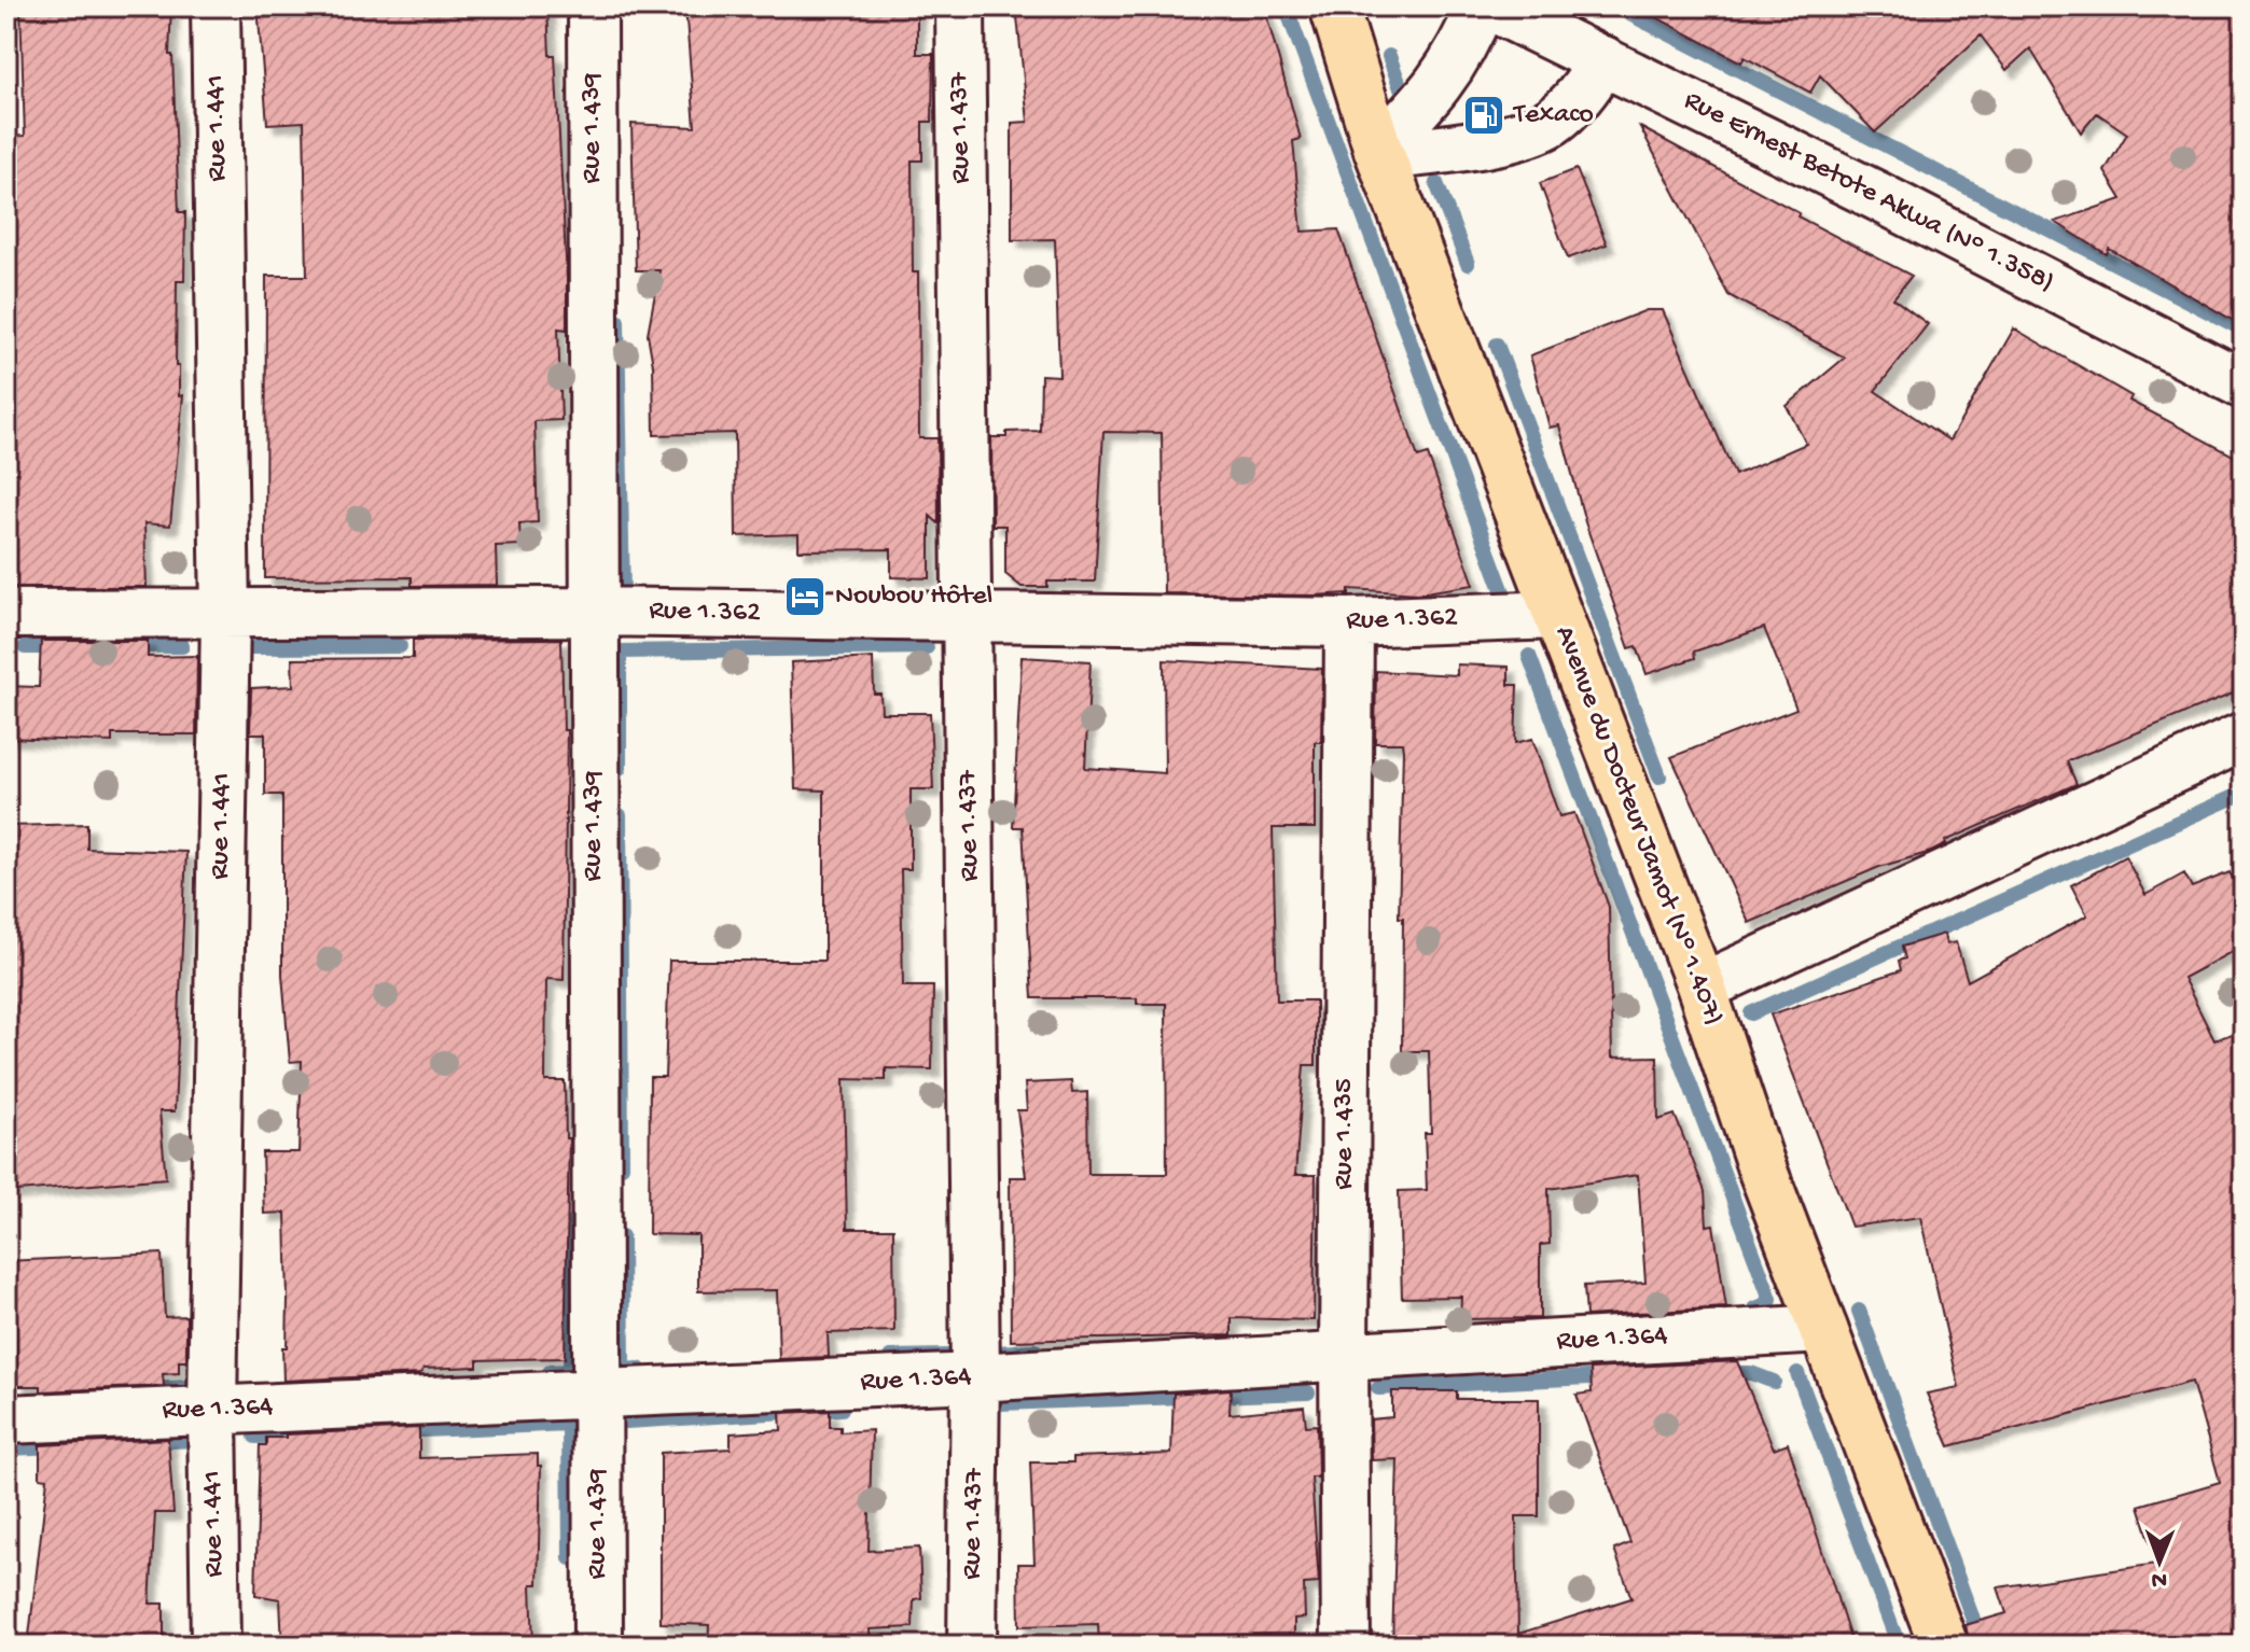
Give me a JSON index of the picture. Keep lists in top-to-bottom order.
{
  "streets": {
    "main road": ["Avenue du Docteur Jamot (N° 1.407)"],
    "street": [
      "Rue 1.441",
      "Rue 1.439",
      "Rue 1.437",
      "Rue Ernest Betote Akwa (N° 1.358)",
      "Rue 1.362",
      "Rue 1.435",
      "Rue 1.364"
    ]
  },
  "crossings": [
    ["Rue 1.441", "Rue 1.362"],
    ["Rue 1.441", "Rue 1.364"],
    ["Rue 1.439", "Rue 1.362"],
    ["Rue 1.439", "Rue 1.364"],
    ["Rue 1.437", "Rue 1.362"],
    ["Rue 1.437", "Rue 1.364"],
    ["Rue 1.362", "Avenue du Docteur Jamot (N° 1.407)"],
    ["Rue 1.362", "Rue 1.435"],
    ["Avenue du Docteur Jamot (N° 1.407)", "Rue 1.364"],
    ["Rue 1.435", "Rue 1.364"]
  ],
  "places": {
    "fuel station": ["Texaco"],
    "hotel": ["Noubou Hôtel"]
  },
  "north": "bottom"
}
